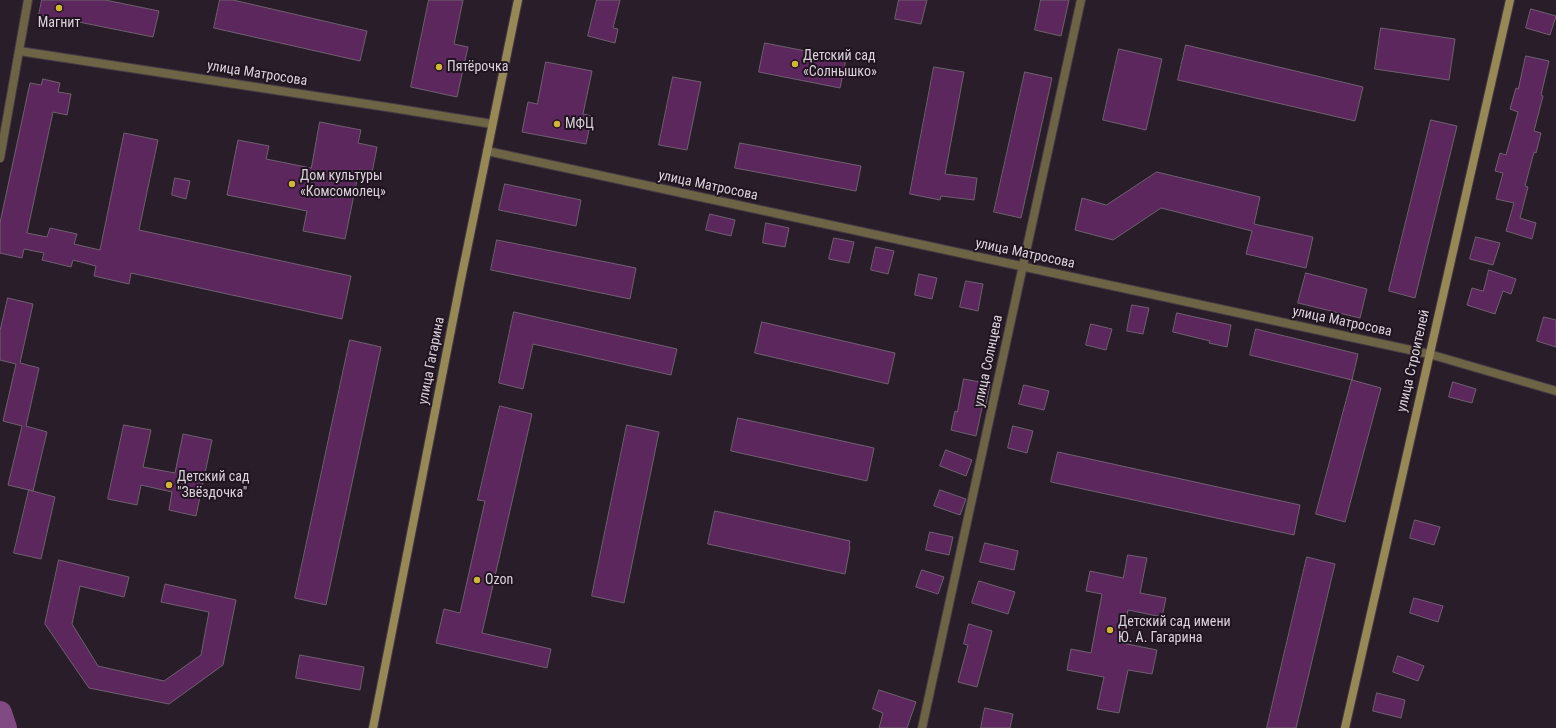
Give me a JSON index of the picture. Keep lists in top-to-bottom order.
{
  "streets": {
    "main road": ["улица Гагарина", "улица Строителей"],
    "street": ["улица Матросова", "улица Солнцева"]
  },
  "crossings": [
    ["улица Матросова", "улица Гагарина"],
    ["улица Матросова", "улица Солнцева"],
    ["улица Матросова", "улица Строителей"]
  ],
  "places": [
    "Магнит",
    "Детский сад «Солнышко»",
    "Пятёрочка",
    "МФЦ",
    "Дом культуры «Комсомолец»",
    "Детский сад \"Звёздочка\"",
    "Ozon",
    "Детский сад имени Ю. А. Гагарина"
  ]
}
